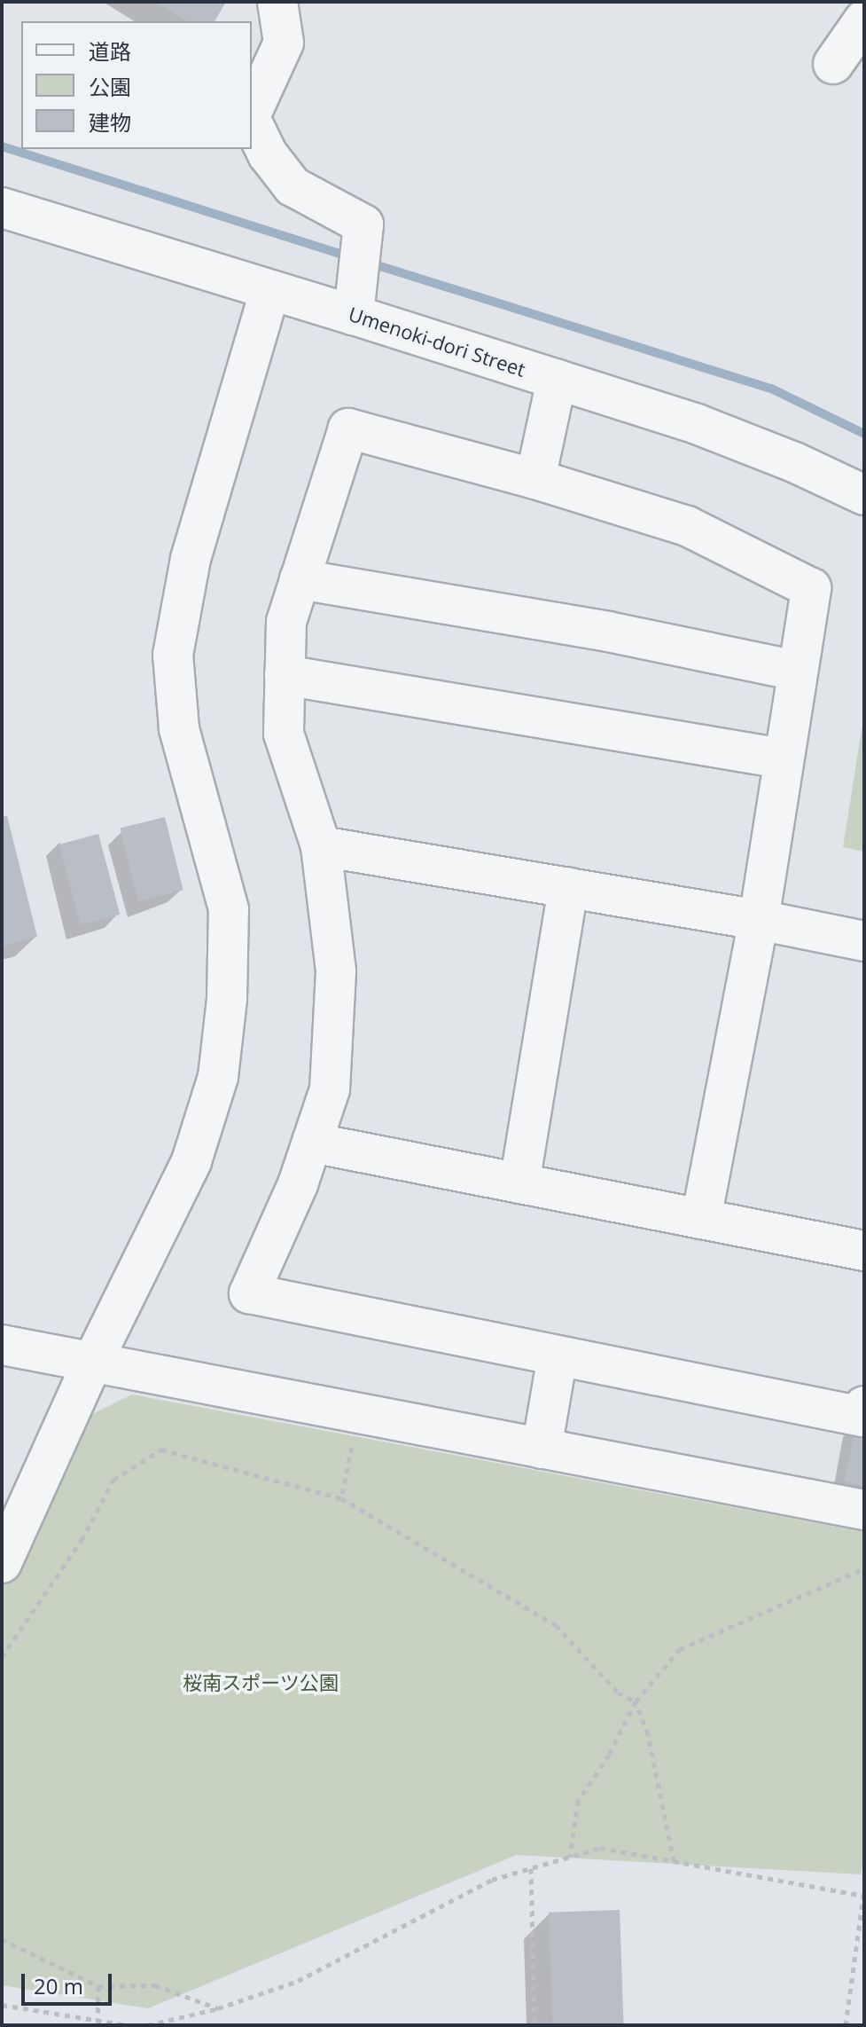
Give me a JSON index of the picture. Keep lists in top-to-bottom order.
{
  "streets": {
    "street": ["Umenoki-dori Street"]
  },
  "parks": ["桜南スポーツ公園"],
  "legend": ["道路", "公園", "建物"],
  "scale_bar": "20 m"
}
